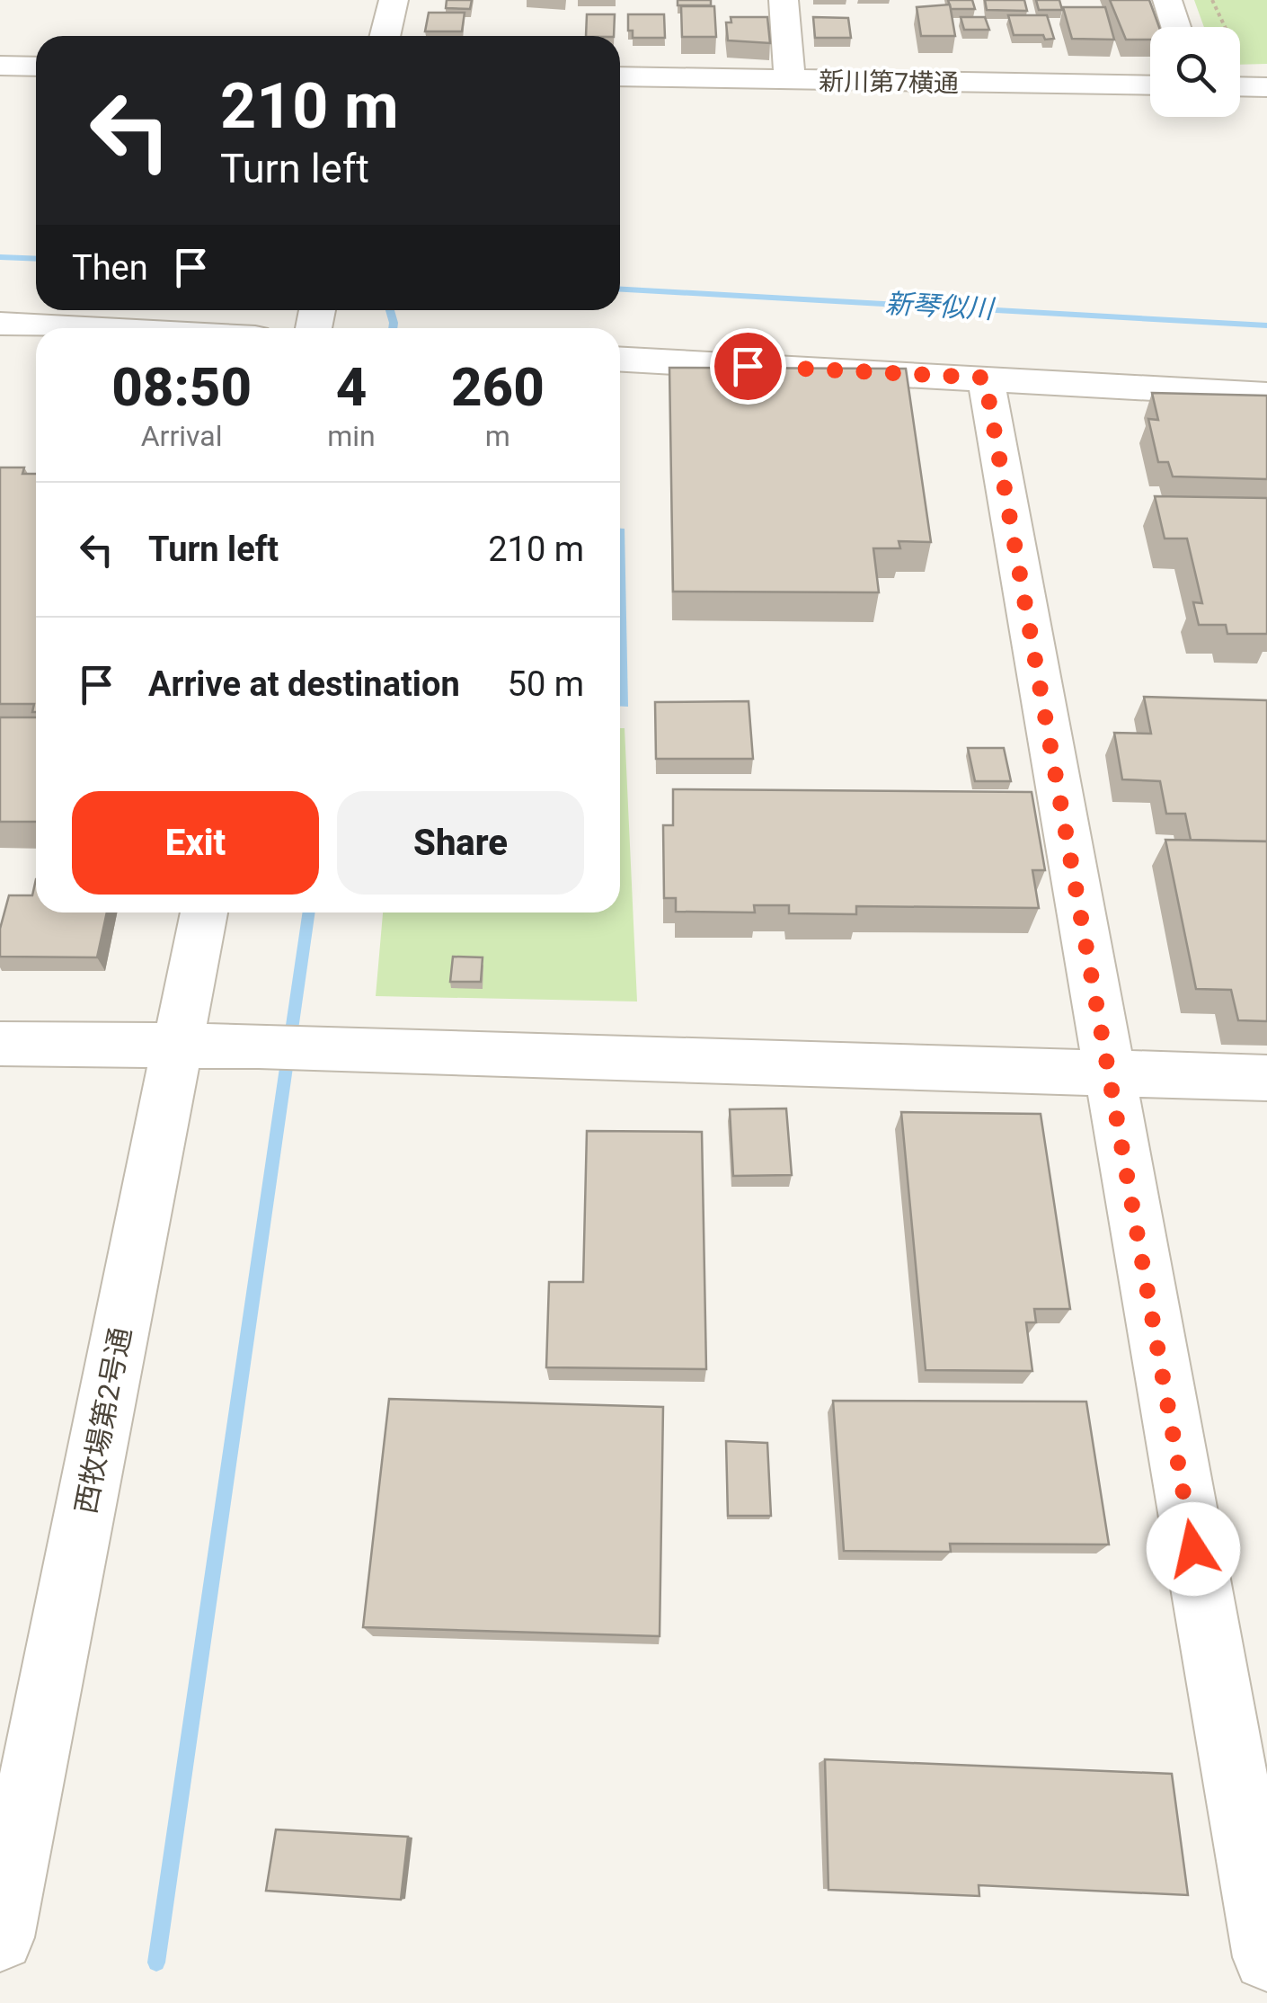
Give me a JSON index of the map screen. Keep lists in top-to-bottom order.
{
  "streets": {
    "street": ["新川第7横通", "西牧場第2号通"]
  },
  "water": ["新琴似川"],
  "page": {
    "turn": ["210 m", "Turn left"],
    "then": "Then",
    "eta": [
      "08:50",
      "Arrival",
      "4",
      "min",
      "260",
      "m"
    ],
    "list": [
      {
        "name": "Turn left",
        "value": "210 m"
      },
      {
        "name": "Arrive at destination",
        "value": "50 m"
      }
    ],
    "buttons": ["Exit", "Share"]
  }
}
